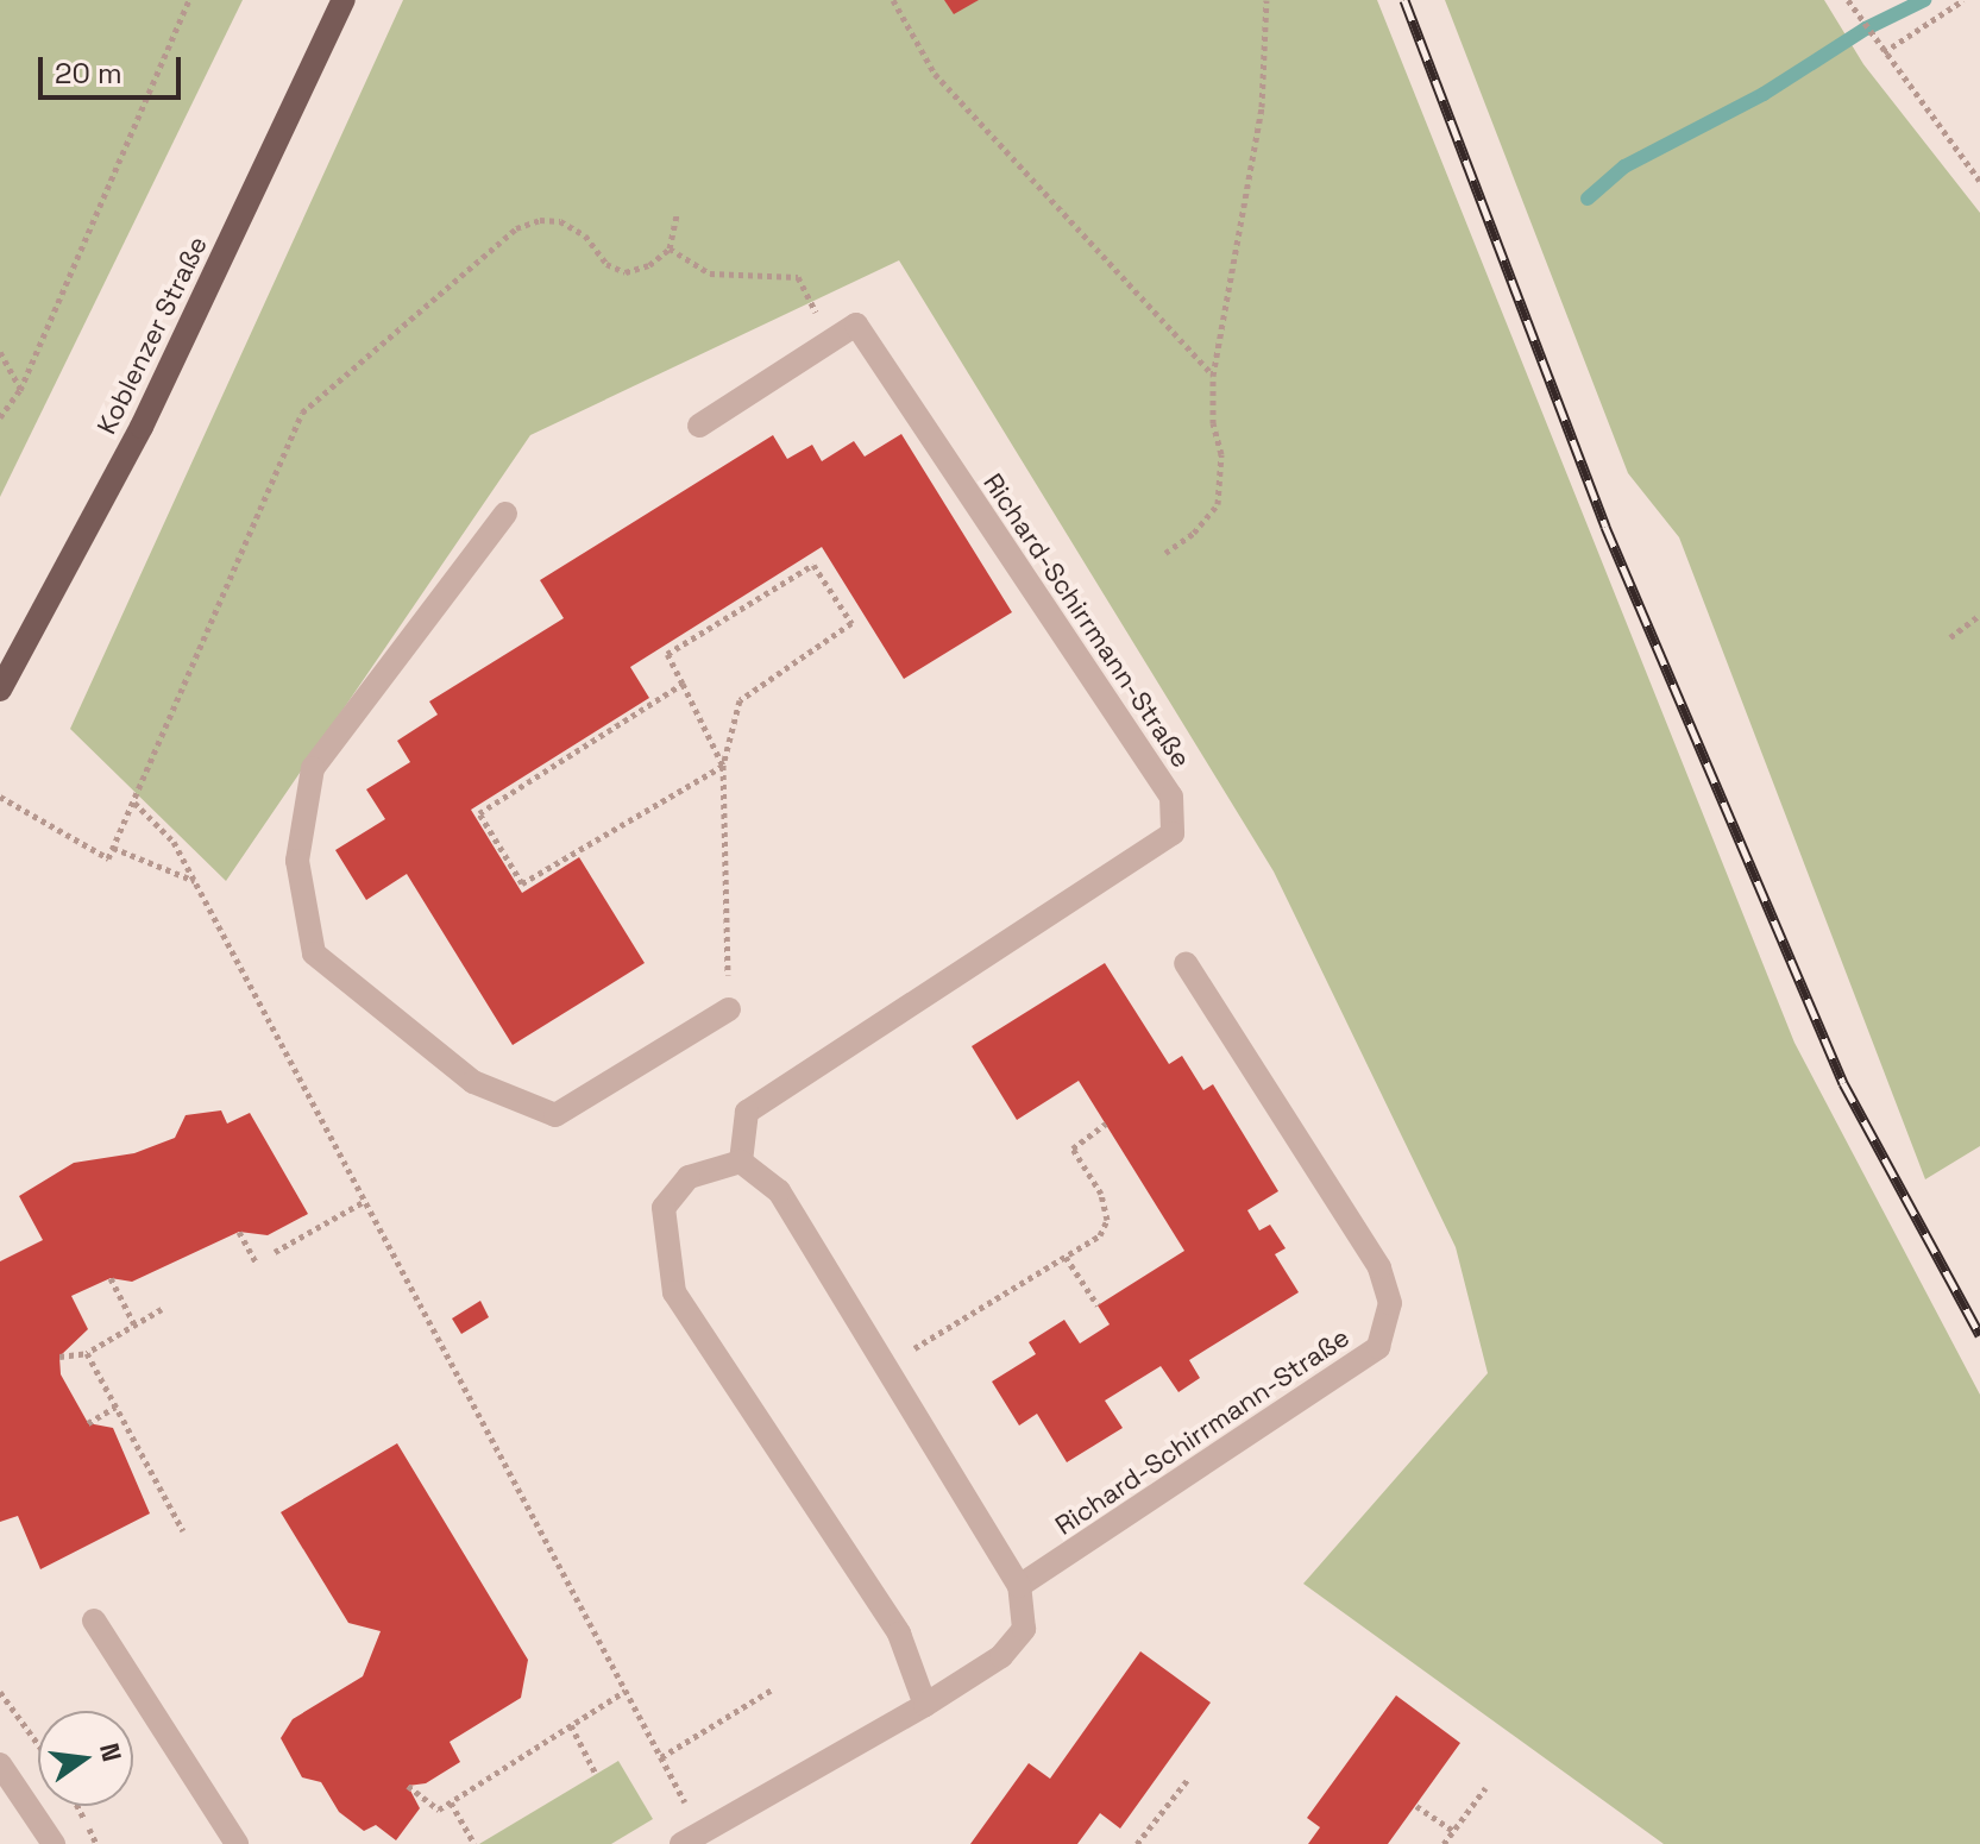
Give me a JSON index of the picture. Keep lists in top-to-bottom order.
{
  "streets": {
    "main road": ["Koblenzer Straße"],
    "street": ["Richard-Schirrmann-Straße"]
  },
  "scale_bar": "20 m",
  "north": "right"
}
